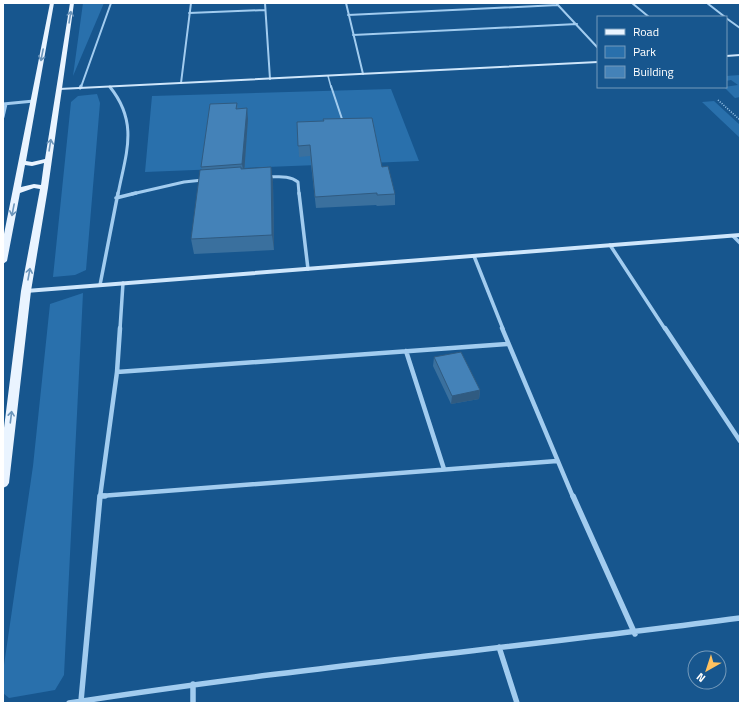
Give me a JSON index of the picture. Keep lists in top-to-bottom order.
{
  "legend": ["Road", "Park", "Building"],
  "north": "bottom left"
}
